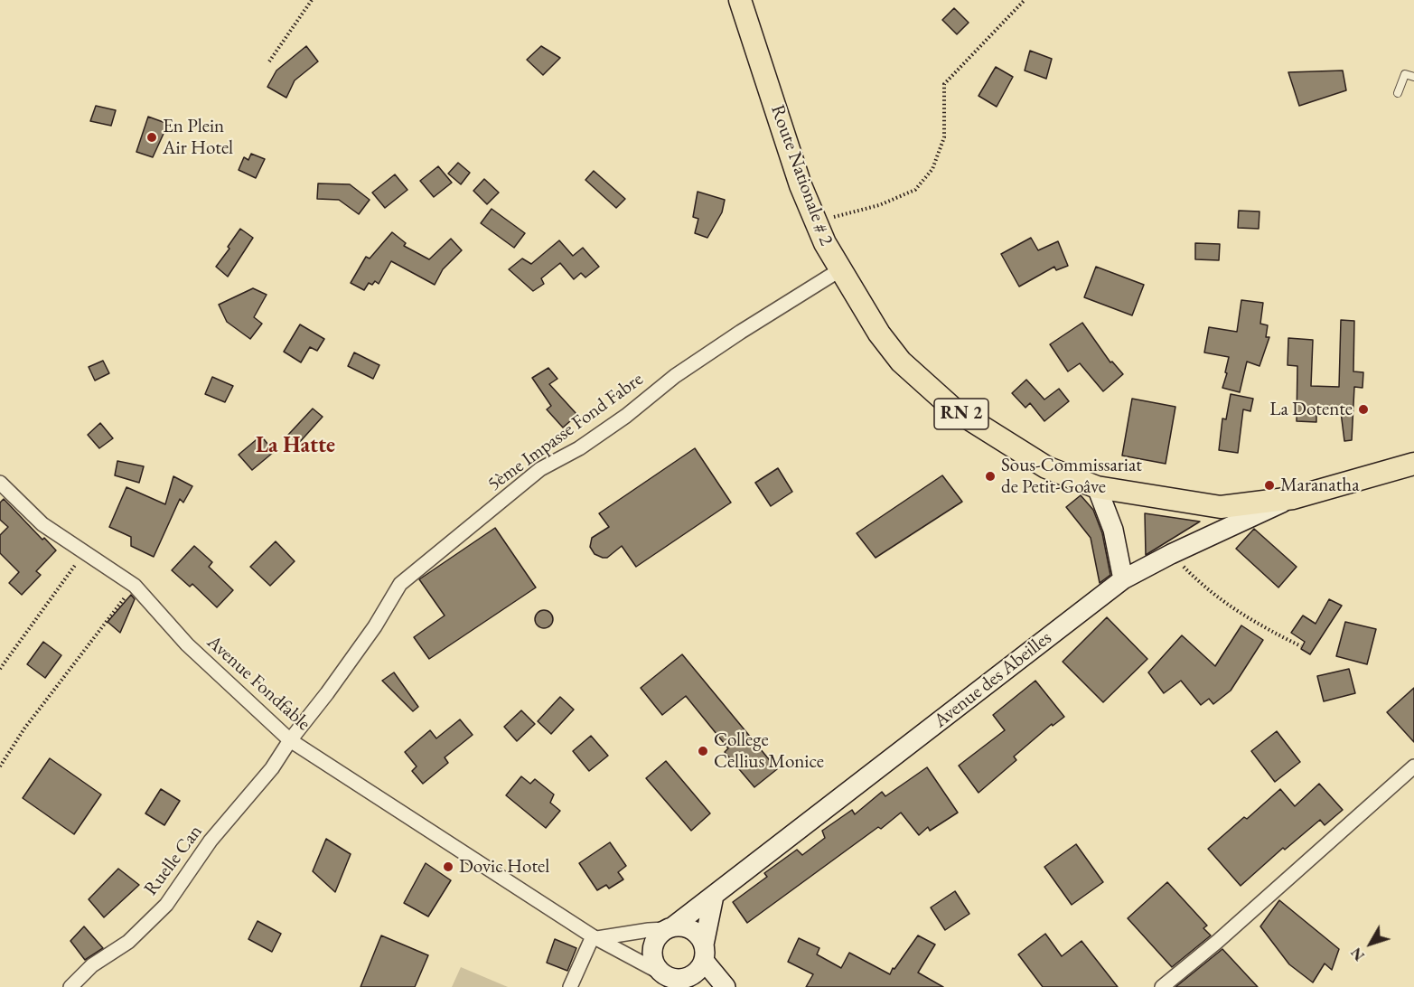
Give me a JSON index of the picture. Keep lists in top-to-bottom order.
{
  "streets": {
    "main road": ["Route Nationale # 2", "RN 2"],
    "street": [
      "5ème Impasse Fond Fabre",
      "Avenue des Abeilles",
      "Avenue Fondfable",
      "Ruelle Can"
    ]
  },
  "crossings": [
    ["Route Nationale # 2", "5ème Impasse Fond Fabre"],
    ["Route Nationale # 2", "Avenue des Abeilles"],
    ["5ème Impasse Fond Fabre", "Avenue Fondfable"],
    ["5ème Impasse Fond Fabre", "Ruelle Can"],
    ["Avenue des Abeilles", "Avenue Fondfable"],
    ["Avenue Fondfable", "Ruelle Can"]
  ],
  "districts": ["La Hatte"],
  "places": [
    "En Plein Air Hotel",
    "La Dotente",
    "Sous-Commissariat de Petit-Goâve",
    "Maranatha",
    "College Cellius Monice",
    "Dovic Hotel"
  ],
  "north": "bottom left"
}
